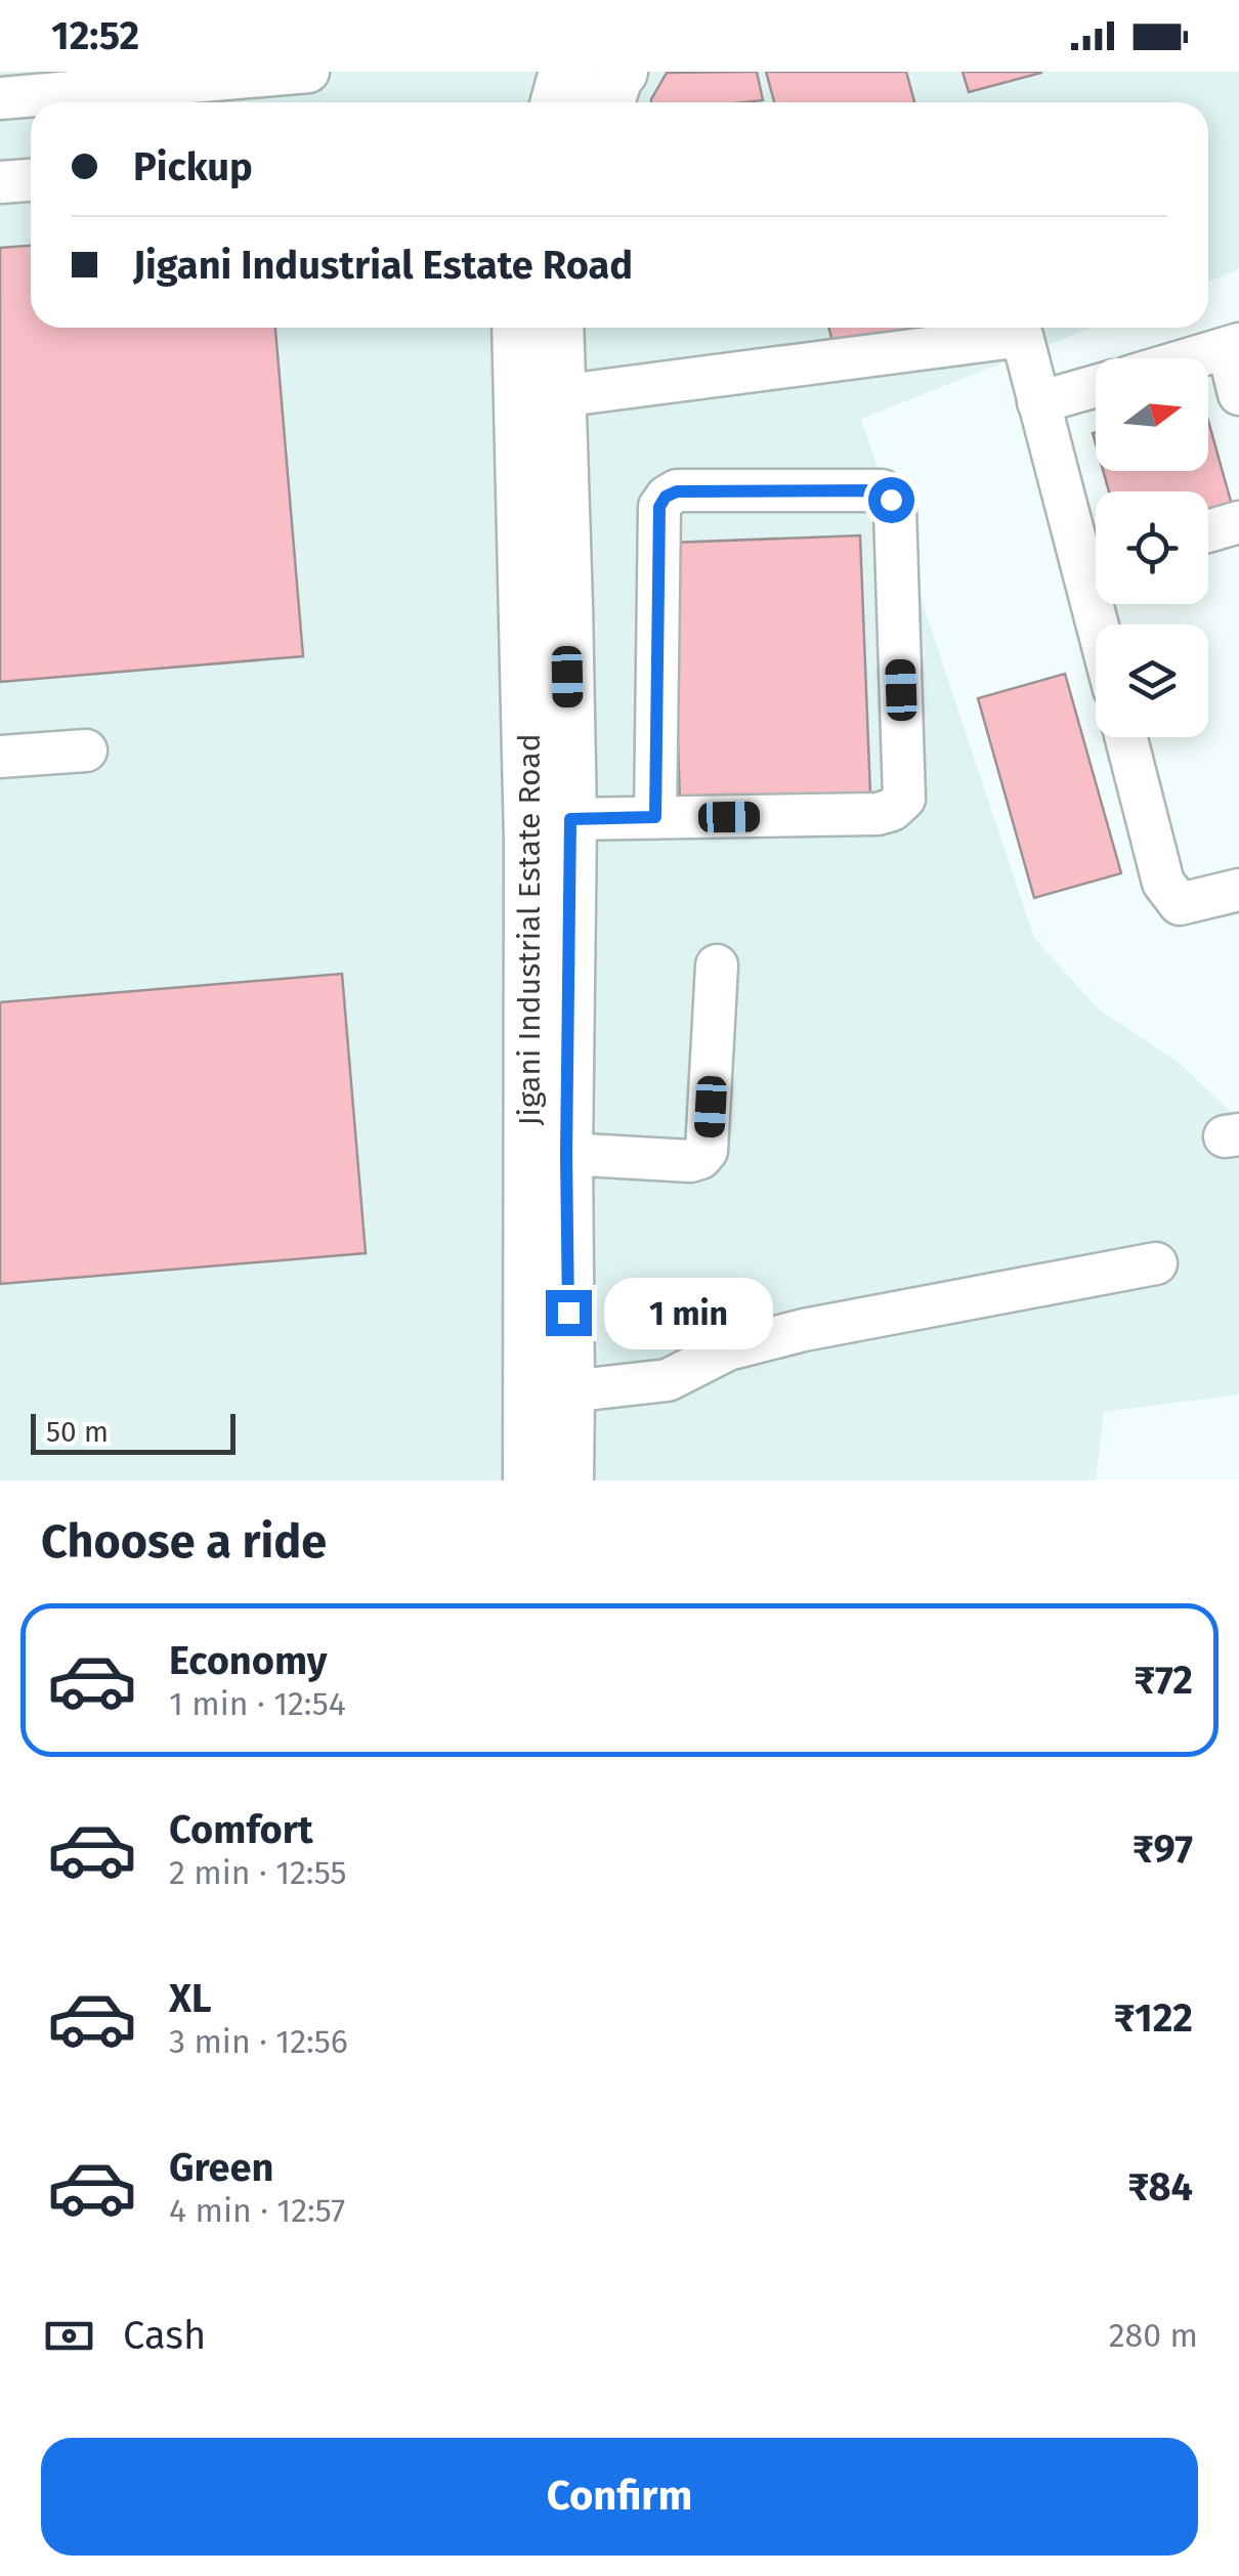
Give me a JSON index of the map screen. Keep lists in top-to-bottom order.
{
  "streets": {
    "main road": ["Jigani Industrial Estate Road"]
  },
  "scale_bar": "50 m",
  "north": "right",
  "page": {
    "status": "12:52",
    "banner": ["Pickup", "Jigani Industrial Estate Road"],
    "bubble": "1 min",
    "scale": "50 m",
    "heading": "Choose a ride",
    "list": [
      {
        "name": "Economy",
        "note": "1 min · 12:54",
        "value": "₹72"
      },
      {
        "name": "Comfort",
        "note": "2 min · 12:55",
        "value": "₹97"
      },
      {
        "name": "XL",
        "note": "3 min · 12:56",
        "value": "₹122"
      },
      {
        "name": "Green",
        "note": "4 min · 12:57",
        "value": "₹84"
      }
    ],
    "pay": ["Cash", "280 m"],
    "buttons": "Confirm"
  }
}
